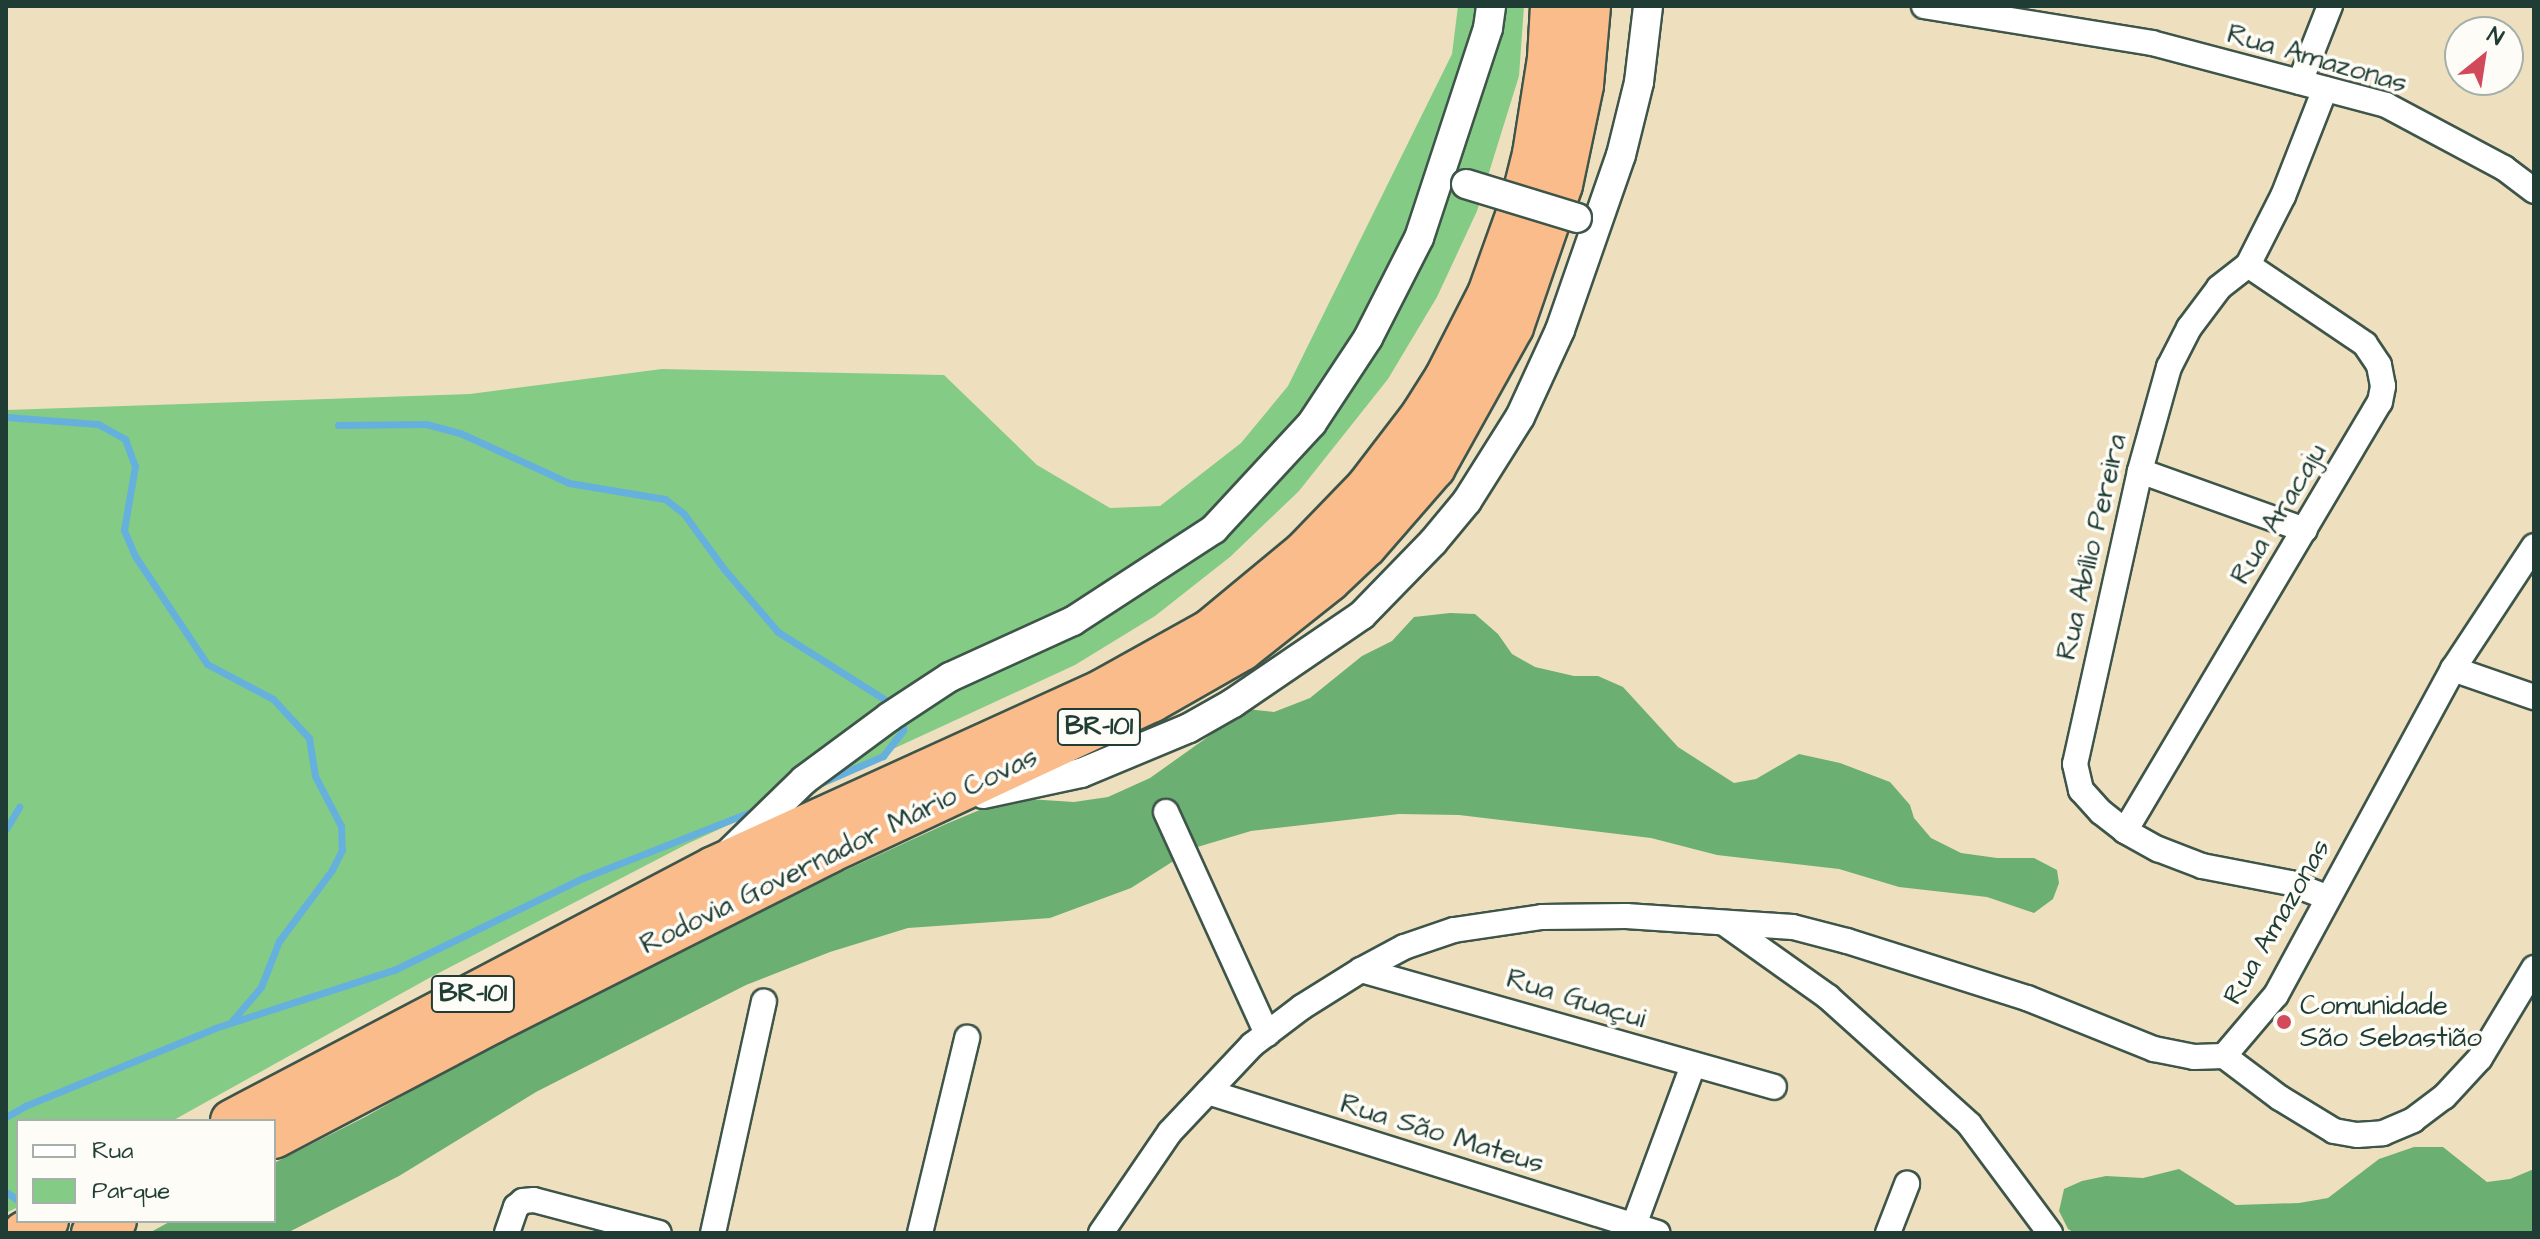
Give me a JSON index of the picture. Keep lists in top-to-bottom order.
{
  "streets": {
    "highway": ["BR-101", "Rodovia Governador Mário Covas"],
    "street": [
      "Rua Amazonas",
      "Rua Aracaju",
      "Rua Abílio Pereira",
      "Rua Guaçui",
      "Rua São Mateus"
    ]
  },
  "crossings": [
    ["Rua Amazonas", "Rua Abílio Pereira"],
    ["Rua Aracaju", "Rua Abílio Pereira"]
  ],
  "places": ["Comunidade São Sebastião"],
  "legend": ["Rua", "Parque"],
  "north": "top right"
}
